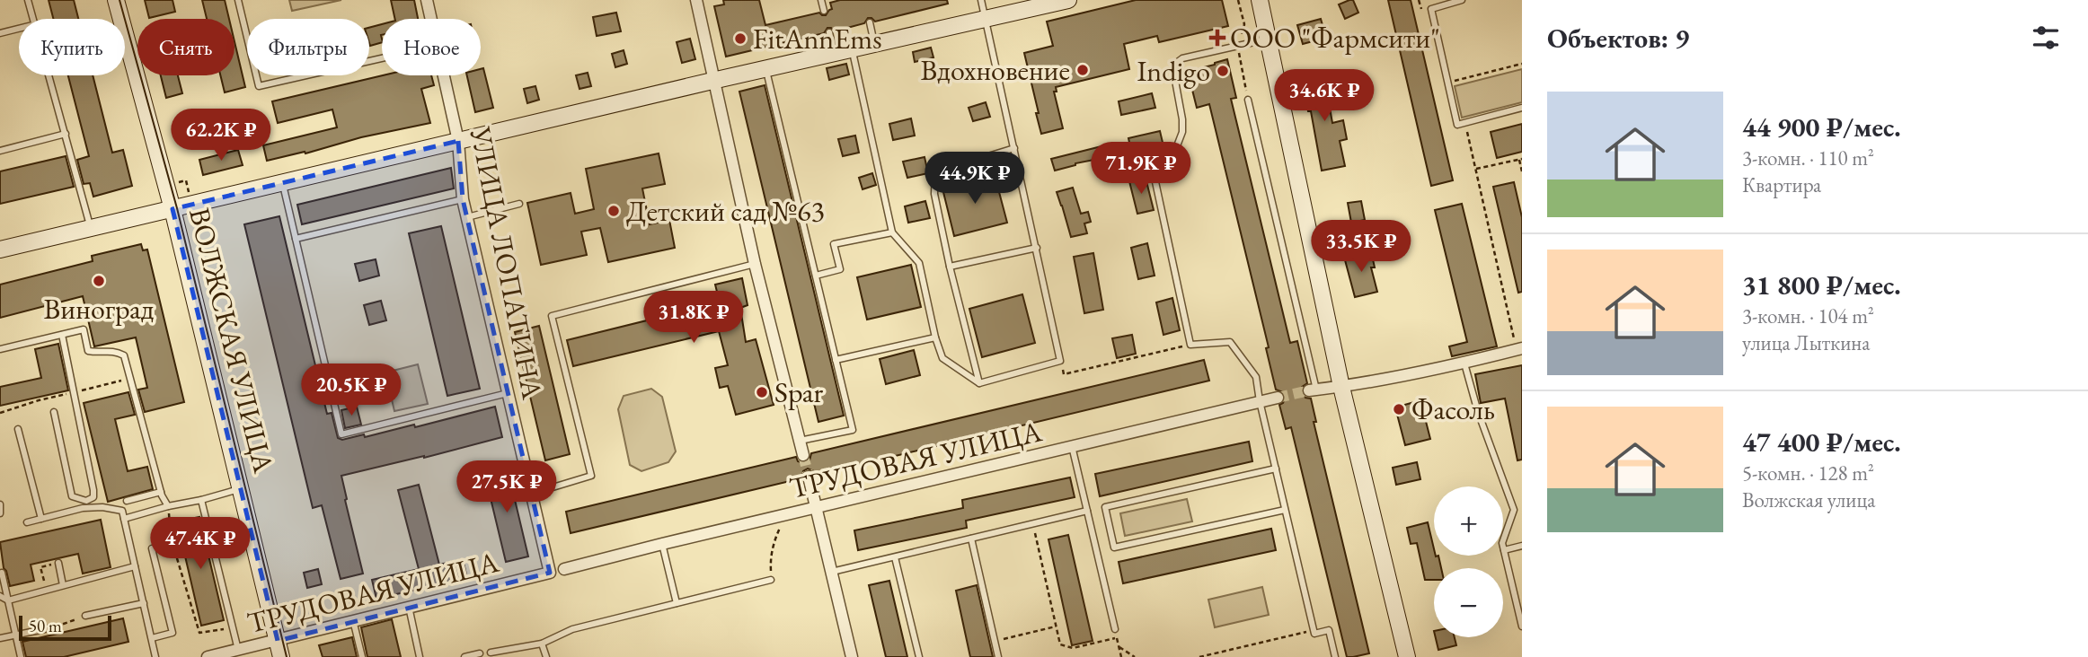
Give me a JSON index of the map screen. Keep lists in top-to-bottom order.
{
  "streets": {
    "street": ["УЛИЦА ЛОПАТИНА", "ВОЛЖСКАЯ УЛИЦА", "ТРУДОВАЯ УЛИЦА"]
  },
  "crossings": [
    ["УЛИЦА ЛОПАТИНА", "ТРУДОВАЯ УЛИЦА"],
    ["ВОЛЖСКАЯ УЛИЦА", "ТРУДОВАЯ УЛИЦА"]
  ],
  "places": {
    "health": ["ООО \"Фармсити\""],
    "other": [
      "FitAnnEms",
      "Вдохновение",
      "Indigo",
      "Детский сад №63",
      "Виноград",
      "Spar",
      "Фасоль"
    ]
  },
  "scale_bar": "50 m",
  "page": {
    "heading": "Объектов: 9",
    "chip": [
      "Купить",
      "Снять",
      "Фильтры",
      "Новое"
    ],
    "price": [
      "34.6K ₽",
      "62.2K ₽",
      "71.9K ₽",
      "44.9K ₽",
      "33.5K ₽",
      "31.8K ₽",
      "20.5K ₽",
      "27.5K ₽",
      "47.4K ₽"
    ],
    "list": [
      {
        "name": "44 900 ₽/мес.",
        "note": "3-комн. · 110 m² · Квартира"
      },
      {
        "name": "31 800 ₽/мес.",
        "note": "3-комн. · 104 m² · улица Лыткина"
      },
      {
        "name": "47 400 ₽/мес.",
        "note": "5-комн. · 128 m² · Волжская улица"
      }
    ],
    "map_buttons": ["+", "−"],
    "scale": "50 m"
  }
}
